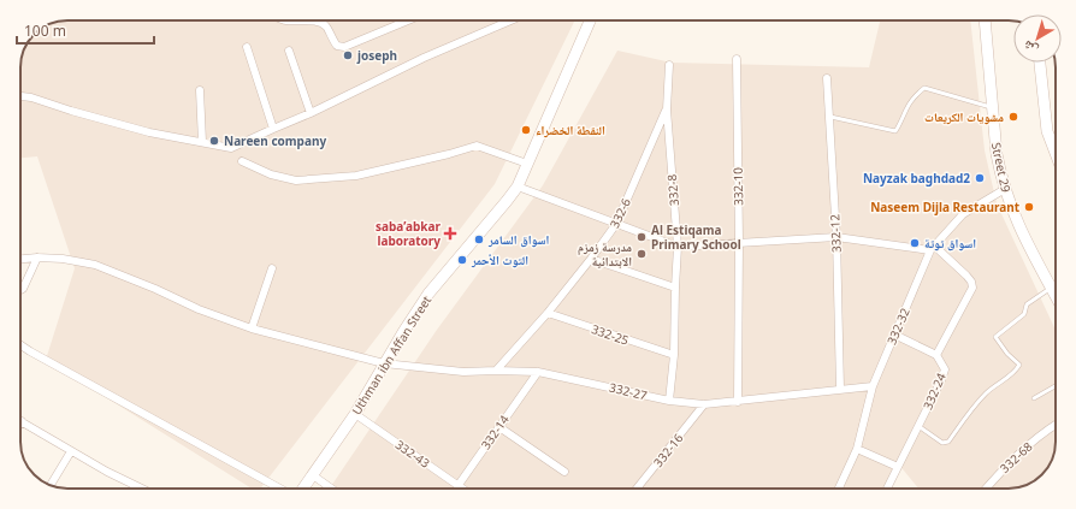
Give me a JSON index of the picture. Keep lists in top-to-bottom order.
{
  "streets": {
    "street": [
      "Street 29",
      "332-10",
      "332-8",
      "332-6",
      "332-12",
      "332-32",
      "332-25",
      "Uthman ibn Affan Street",
      "332-27",
      "332-24",
      "332-14",
      "332-16",
      "332-43",
      "332-68"
    ]
  },
  "crossings": [
    ["Street 29", "332-32"],
    ["332-10", "332-27"],
    ["332-8", "332-6"],
    ["332-8", "332-25"],
    ["332-8", "332-27"],
    ["332-6", "332-25"],
    ["332-6", "332-27"],
    ["332-12", "332-27"],
    ["332-32", "332-27"],
    ["332-32", "332-24"],
    ["Uthman ibn Affan Street", "332-27"],
    ["Uthman ibn Affan Street", "332-43"],
    ["332-27", "332-14"],
    ["332-27", "332-16"],
    ["332-14", "332-43"]
  ],
  "places": {
    "other": [
      "joseph",
      "مشويات الكريعات",
      "النقطة الخضراء",
      "Nareen company",
      "Nayzak baghdad2",
      "Naseem Dijla Restaurant",
      "Al Estiqama Primary School",
      "اسواق السامر",
      "اسواق توتة",
      "مدرسة زمزم الابتدائية",
      "التوت الأحمر"
    ],
    "health": ["saba’abkar laboratory"]
  },
  "scale_bar": "100 m",
  "north": "bottom left"
}
